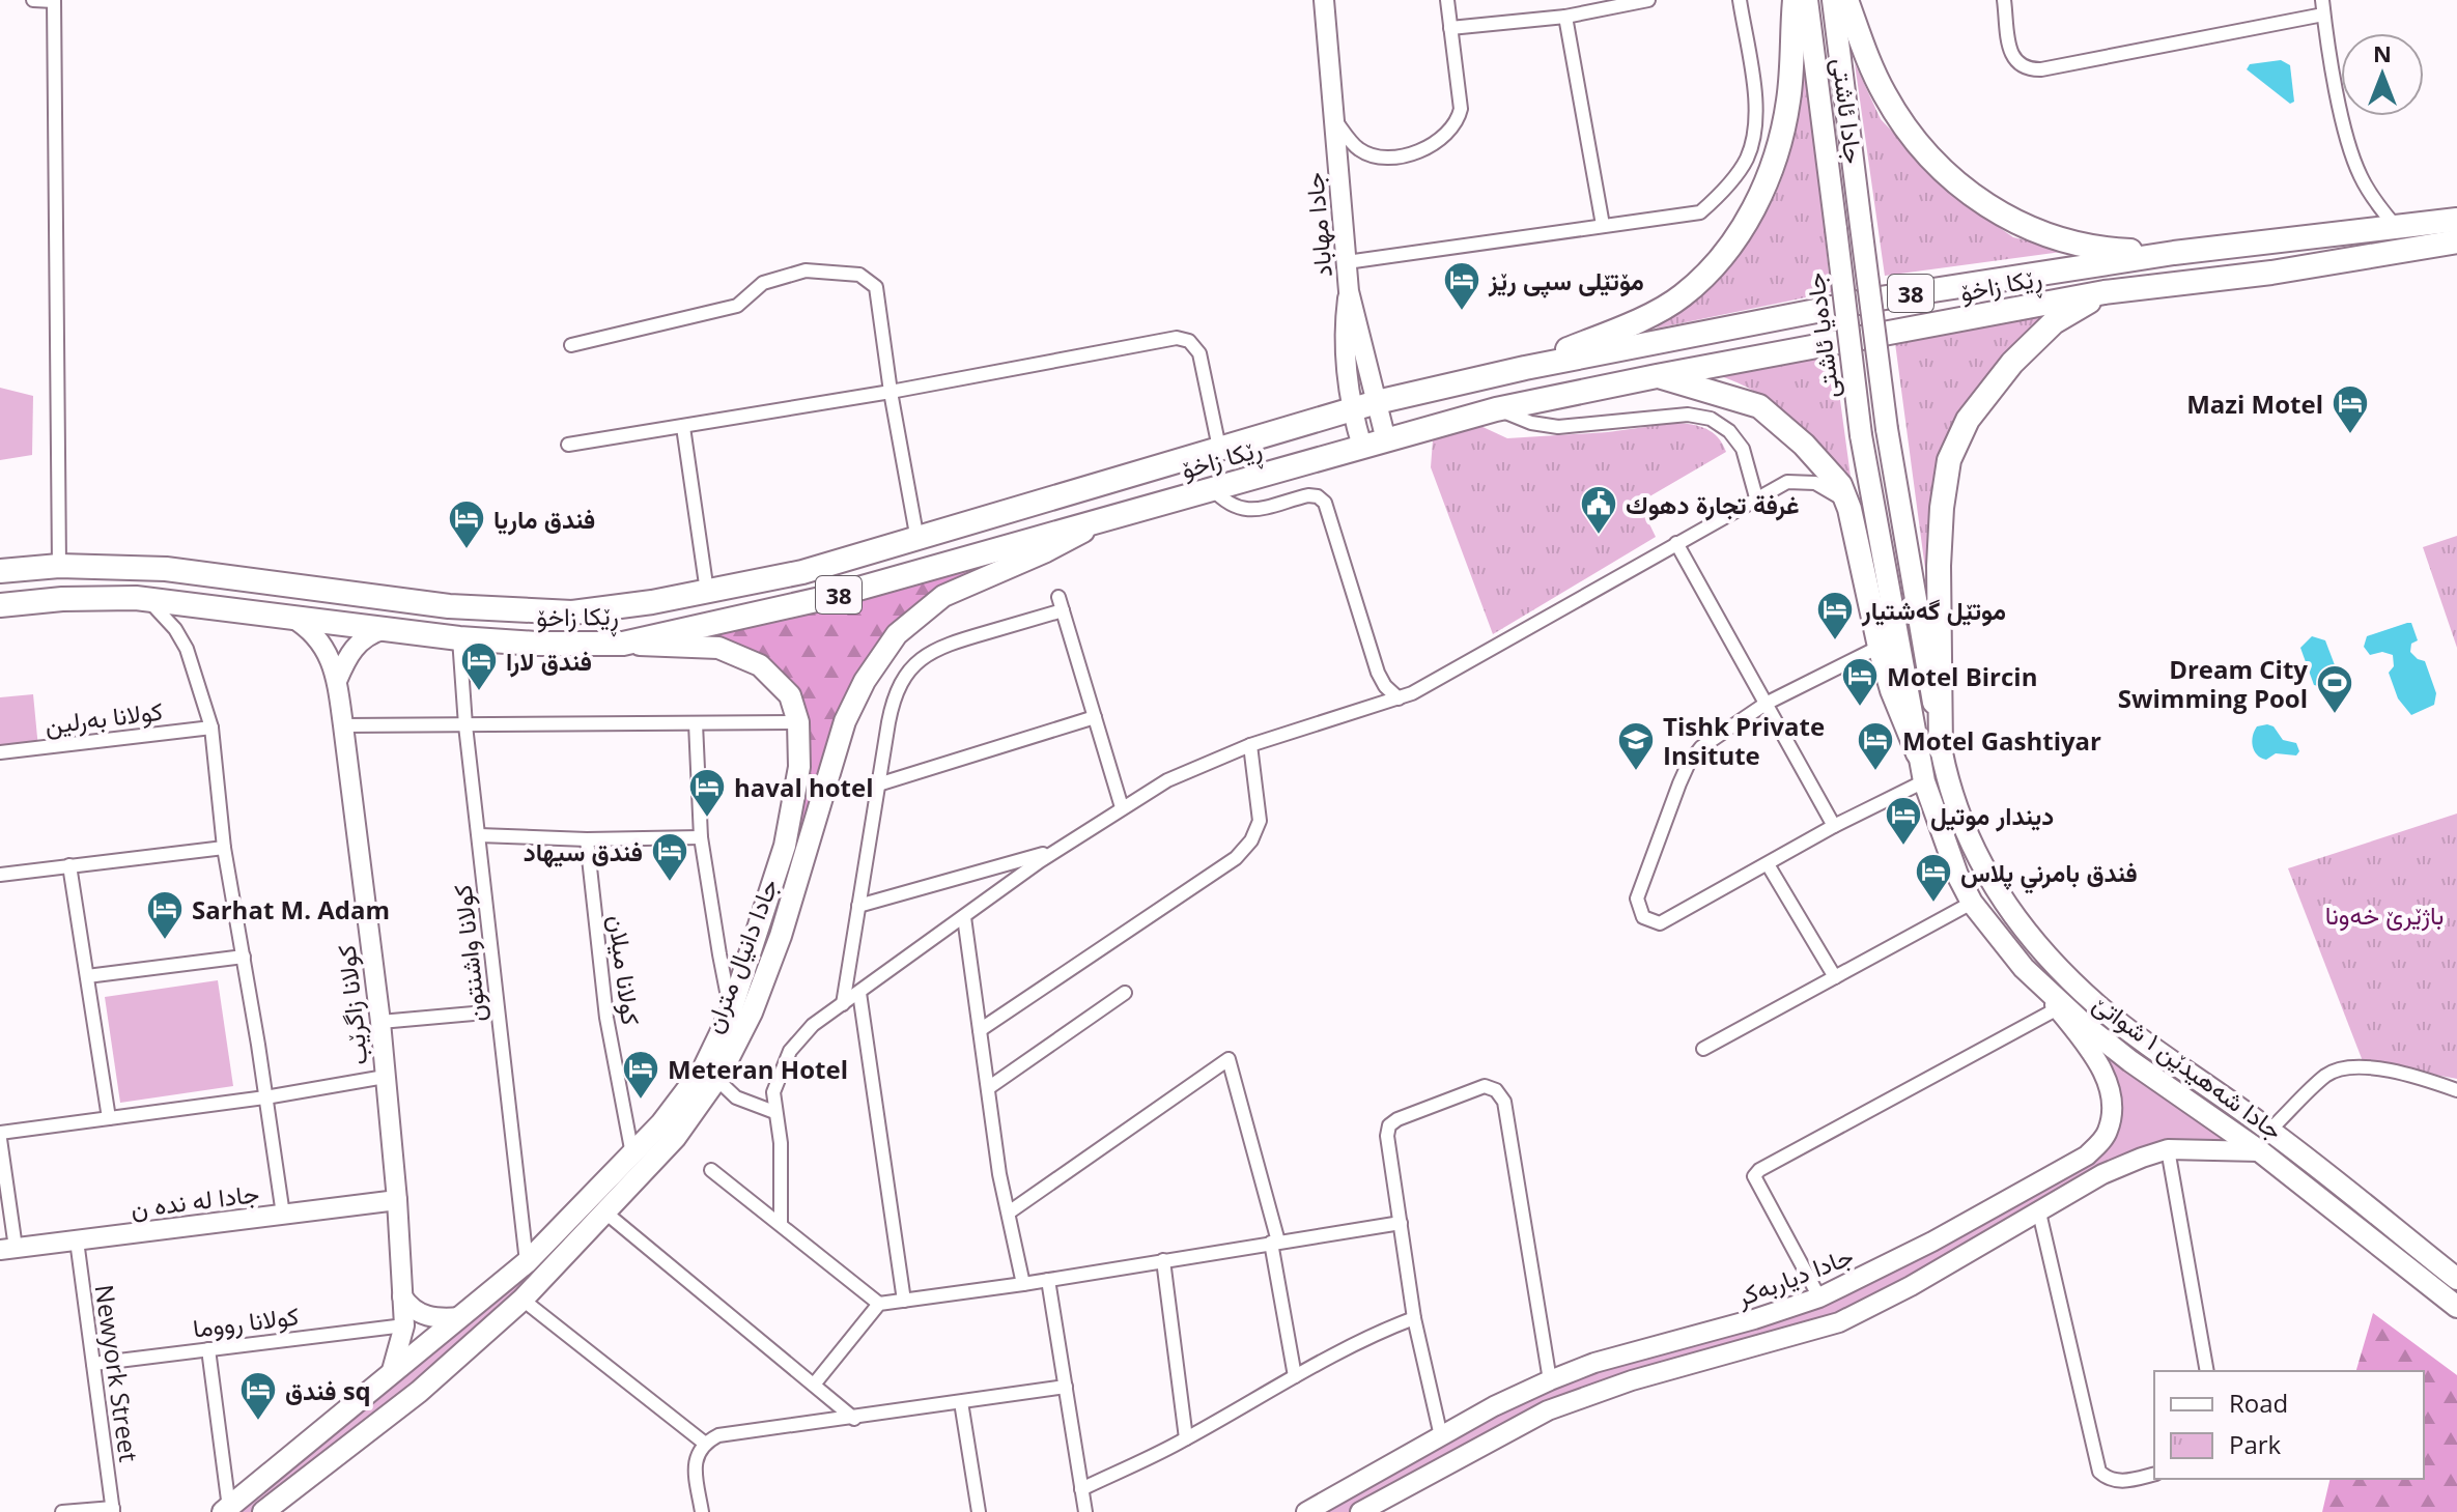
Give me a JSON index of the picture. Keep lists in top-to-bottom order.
{
  "streets": {
    "highway": ["ڕێکا زاخۆ", "38"],
    "main road": [
      "جادا ئاشتی",
      "جادا مهاباد",
      "جادەیا ئاشتی",
      "جادا دانيال متران",
      "كولانا زاگرێب",
      "جادا شەهیدێن ١ شواتێ",
      "جادا له نده ن",
      "جادا دیاربه‌كر"
    ],
    "street": [
      "كولانا بەرلین",
      "كولانا واشنتون",
      "كولانا ميلان",
      "كولانا رووما",
      "Newyork Street"
    ]
  },
  "crossings": [
    ["جادا ئاشتی", "جادەیا ئاشتی"],
    ["جادا ئاشتی", "جادا شەهیدێن ١ شواتێ"],
    ["جادا مهاباد", "ڕێکا زاخۆ"],
    ["ڕێکا زاخۆ", "كولانا واشنتون"],
    ["ڕێکا زاخۆ", "جادا دانيال متران"],
    ["ڕێکا زاخۆ", "كولانا زاگرێب"],
    ["جادەیا ئاشتی", "جادا شەهیدێن ١ شواتێ"],
    ["كولانا واشنتون", "جادا دانيال متران"],
    ["جادا دانيال متران", "كولانا ميلان"],
    ["جادا دانيال متران", "كولانا زاگرێب"],
    ["كولانا زاگرێب", "جادا له نده ن"],
    ["كولانا زاگرێب", "كولانا رووما"],
    ["جادا شەهیدێن ١ شواتێ", "جادا دیاربه‌كر"],
    ["جادا له نده ن", "Newyork Street"],
    ["كولانا رووما", "Newyork Street"]
  ],
  "parks": ["باژێرێ خه‌ونا"],
  "places": {
    "hotel": [
      "مۆتێلی سپی رێز",
      "Mazi Motel",
      "فندق ماريا",
      "موتێل گەشتیار",
      "فندق لارا",
      "Motel Bircin",
      "Motel Gashtiyar",
      "haval hotel",
      "ديندار موتيل",
      "فندق سيهاد",
      "فندق بامرني پلاس",
      "Sarhat M. Adam",
      "Meteran Hotel",
      "فندق sq"
    ],
    "public building": ["غرفة تجارة دهوك"],
    "sports": ["Dream City Swimming Pool"],
    "school or university": ["Tishk Private Insitute"]
  },
  "legend": ["Road", "Park"],
  "north": "top"
}
